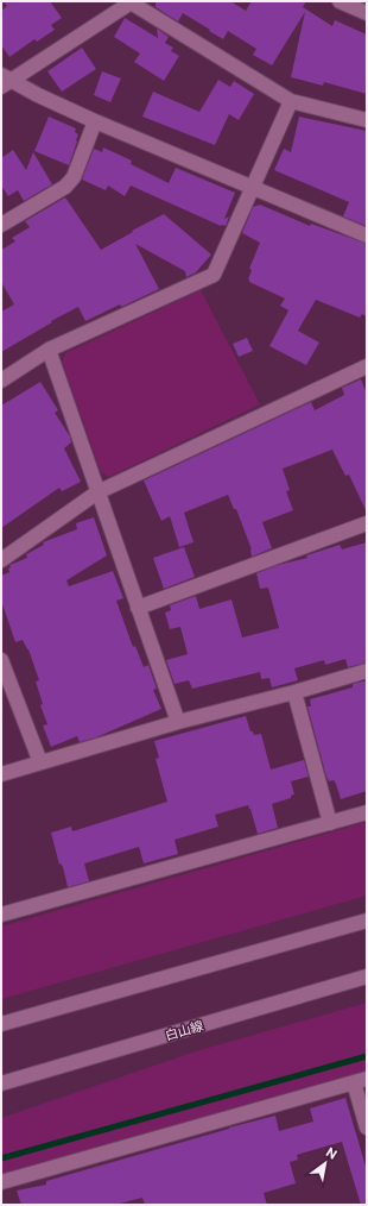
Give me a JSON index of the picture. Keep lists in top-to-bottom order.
{
  "streets": {
    "street": ["白山線"]
  },
  "north": "top right"
}
